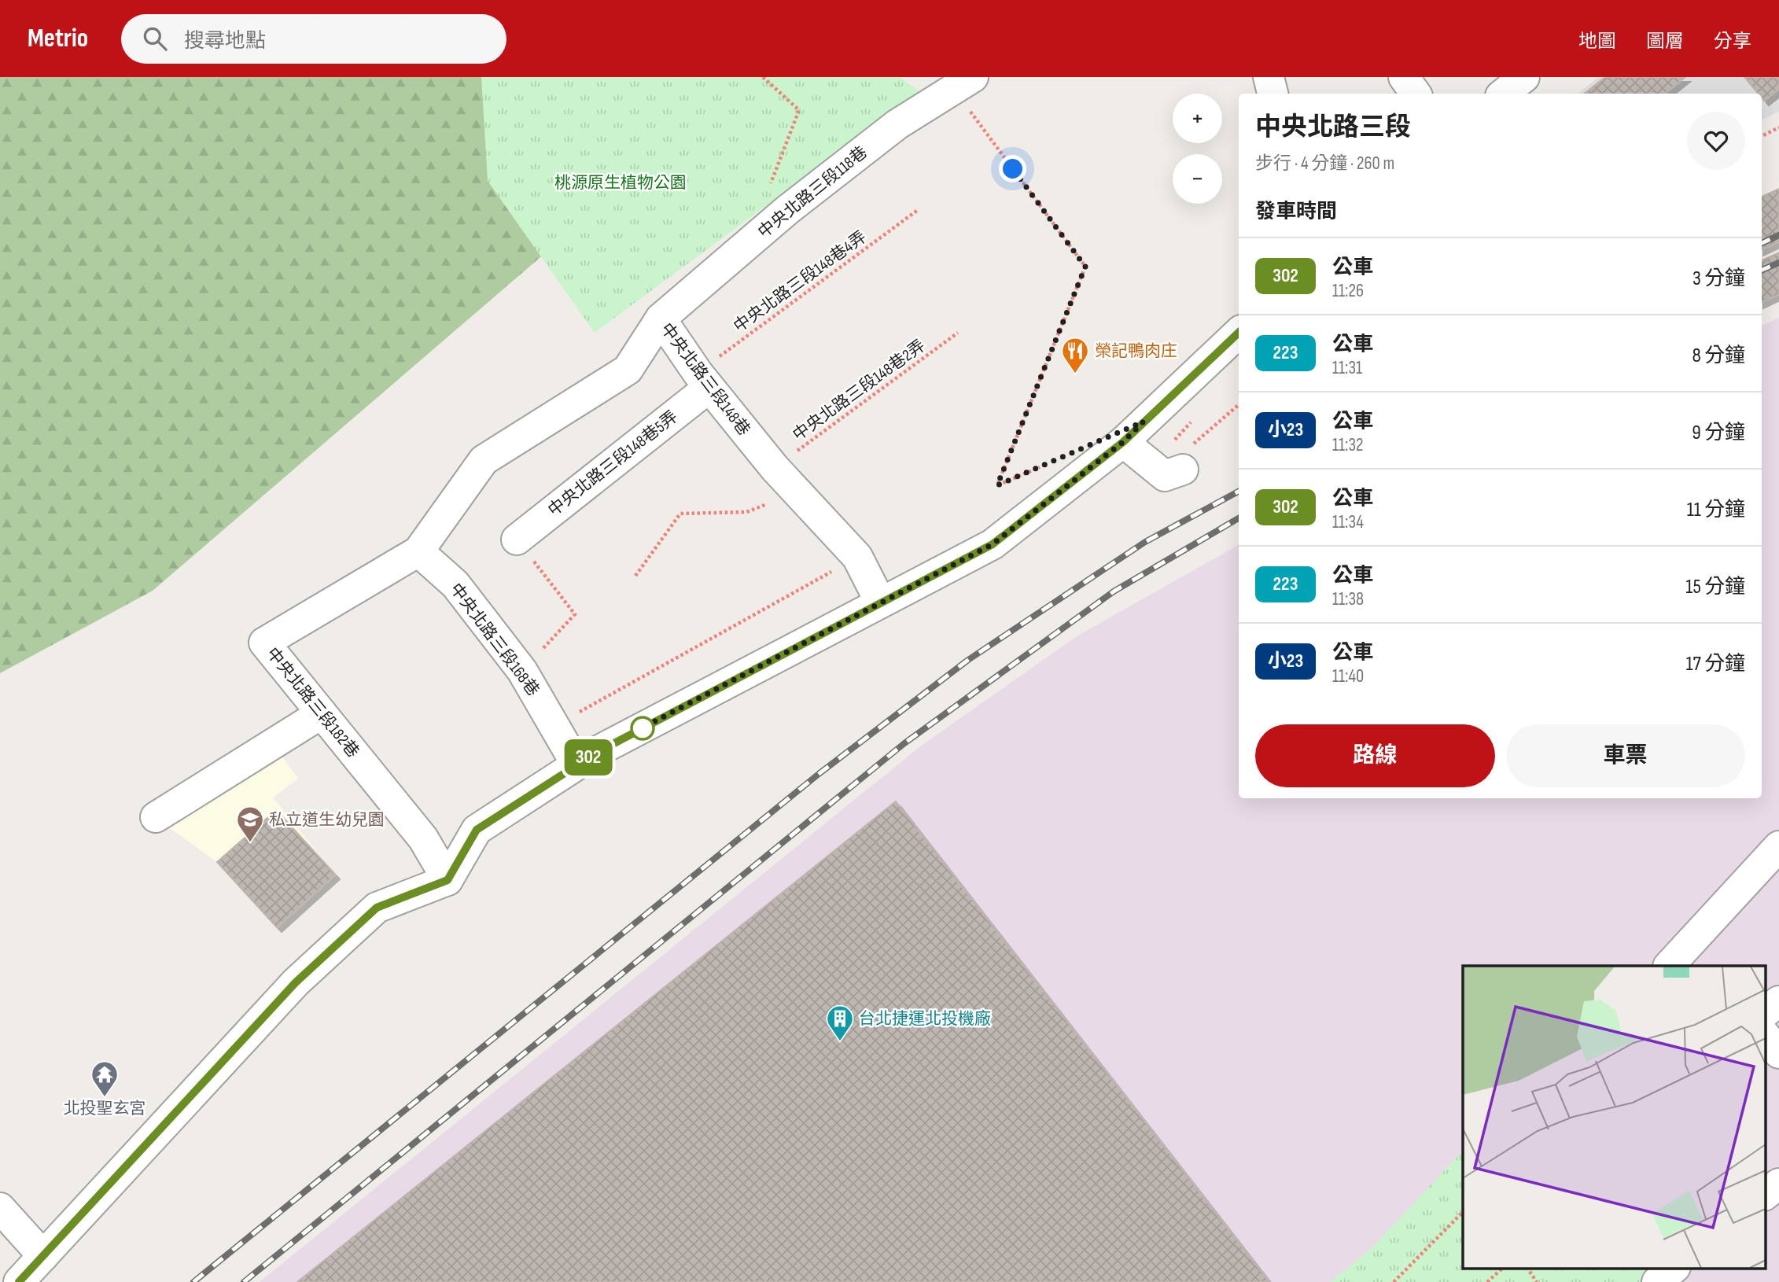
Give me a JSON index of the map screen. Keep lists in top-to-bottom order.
{
  "streets": {
    "street": [
      "中央北路三段118巷",
      "中央北路三段148巷",
      "中央北路三段148巷5弄",
      "中央北路三段168巷",
      "中央北路三段182巷"
    ],
    "path": ["中央北路三段148巷4弄", "中央北路三段148巷2弄"]
  },
  "crossings": [
    ["中央北路三段118巷", "中央北路三段148巷"],
    ["中央北路三段148巷4弄", "中央北路三段148巷"],
    ["中央北路三段148巷4弄", "中央北路三段148巷5弄"],
    ["中央北路三段148巷", "中央北路三段148巷2弄"],
    ["中央北路三段148巷", "中央北路三段148巷5弄"],
    ["中央北路三段148巷", "中央北路三段168巷"],
    ["中央北路三段148巷", "中央北路三段182巷"],
    ["中央北路三段168巷", "中央北路三段182巷"]
  ],
  "parks": ["桃源原生植物公園"],
  "places": {
    "restaurant": ["榮記鴨肉庄"],
    "school or university": ["私立道生幼兒園"],
    "building": ["台北捷運北投機廠"],
    "temple": ["北投聖玄宮"]
  },
  "lines": ["bus line 302"],
  "page": {
    "header": "Metrio",
    "search": "搜尋地點",
    "nav": ["地圖", "圖層", "分享"],
    "on_map": "302",
    "map_buttons": ["+", "−"],
    "heading": [
      ["中央北路三段", "步行 · 4 分鐘 · 260 m"],
      "發車時間"
    ],
    "list": [
      {
        "mark": "302",
        "name": "公車",
        "note": "11:26",
        "value": "3 分鐘"
      },
      {
        "mark": "223",
        "name": "公車",
        "note": "11:31",
        "value": "8 分鐘"
      },
      {
        "mark": "小23",
        "name": "公車",
        "note": "11:32",
        "value": "9 分鐘"
      },
      {
        "mark": "302",
        "name": "公車",
        "note": "11:34",
        "value": "11 分鐘"
      },
      {
        "mark": "223",
        "name": "公車",
        "note": "11:38",
        "value": "15 分鐘"
      },
      {
        "mark": "小23",
        "name": "公車",
        "note": "11:40",
        "value": "17 分鐘"
      }
    ],
    "buttons": ["路線", "車票"]
  }
}
